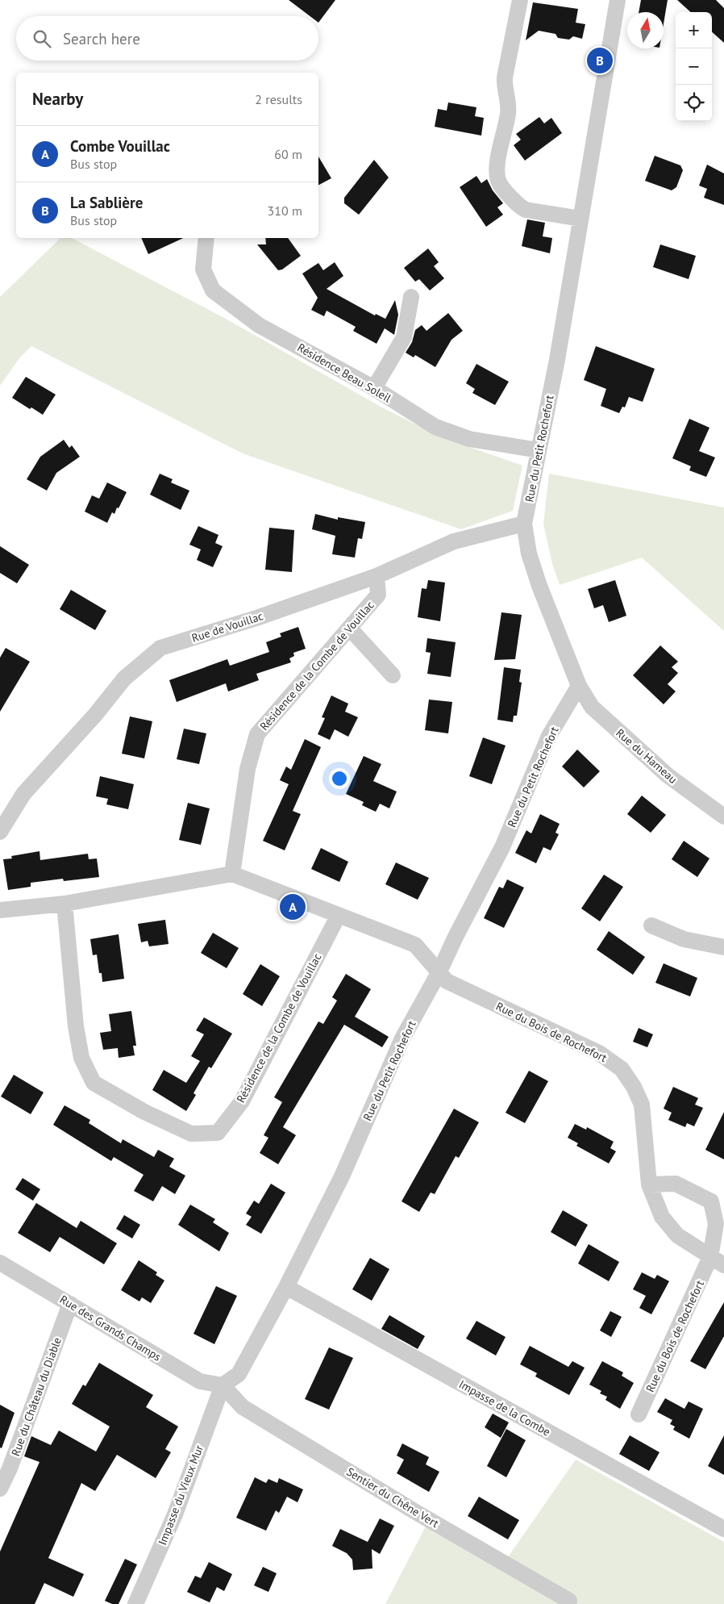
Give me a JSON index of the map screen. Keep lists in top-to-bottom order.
{
  "streets": {
    "street": [
      "Résidence Beau Soleil",
      "Rue du Petit Rochefort",
      "Rue de Vouillac",
      "Résidence de la Combe de Vouillac",
      "Rue du Hameau",
      "Rue du Bois de Rochefort",
      "Rue des Grands Champs",
      "Rue du Château du Diable",
      "Impasse de la Combe",
      "Impasse du Vieux Mur",
      "Sentier du Chêne Vert"
    ]
  },
  "crossings": [
    ["Résidence Beau Soleil", "Rue du Petit Rochefort"],
    ["Rue du Petit Rochefort", "Rue de Vouillac"],
    ["Rue du Petit Rochefort", "Rue du Hameau"],
    ["Rue du Petit Rochefort", "Rue du Bois de Rochefort"],
    ["Rue du Petit Rochefort", "Rue des Grands Champs"],
    ["Rue du Petit Rochefort", "Impasse de la Combe"],
    ["Rue du Petit Rochefort", "Impasse du Vieux Mur"],
    ["Rue du Petit Rochefort", "Sentier du Chêne Vert"],
    ["Rue de Vouillac", "Résidence de la Combe de Vouillac"],
    ["Rue des Grands Champs", "Rue du Château du Diable"],
    ["Rue des Grands Champs", "Impasse du Vieux Mur"],
    ["Rue des Grands Champs", "Sentier du Chêne Vert"],
    ["Impasse du Vieux Mur", "Sentier du Chêne Vert"]
  ],
  "north": "top",
  "page": {
    "map_buttons": ["+", "−"],
    "search": "Search here",
    "pins": ["B", "A"],
    "heading": ["Nearby", "2 results"],
    "list": [
      {
        "mark": "A",
        "name": "Combe Vouillac",
        "note": "Bus stop",
        "value": "60 m"
      },
      {
        "mark": "B",
        "name": "La Sablière",
        "note": "Bus stop",
        "value": "310 m"
      }
    ]
  }
}
